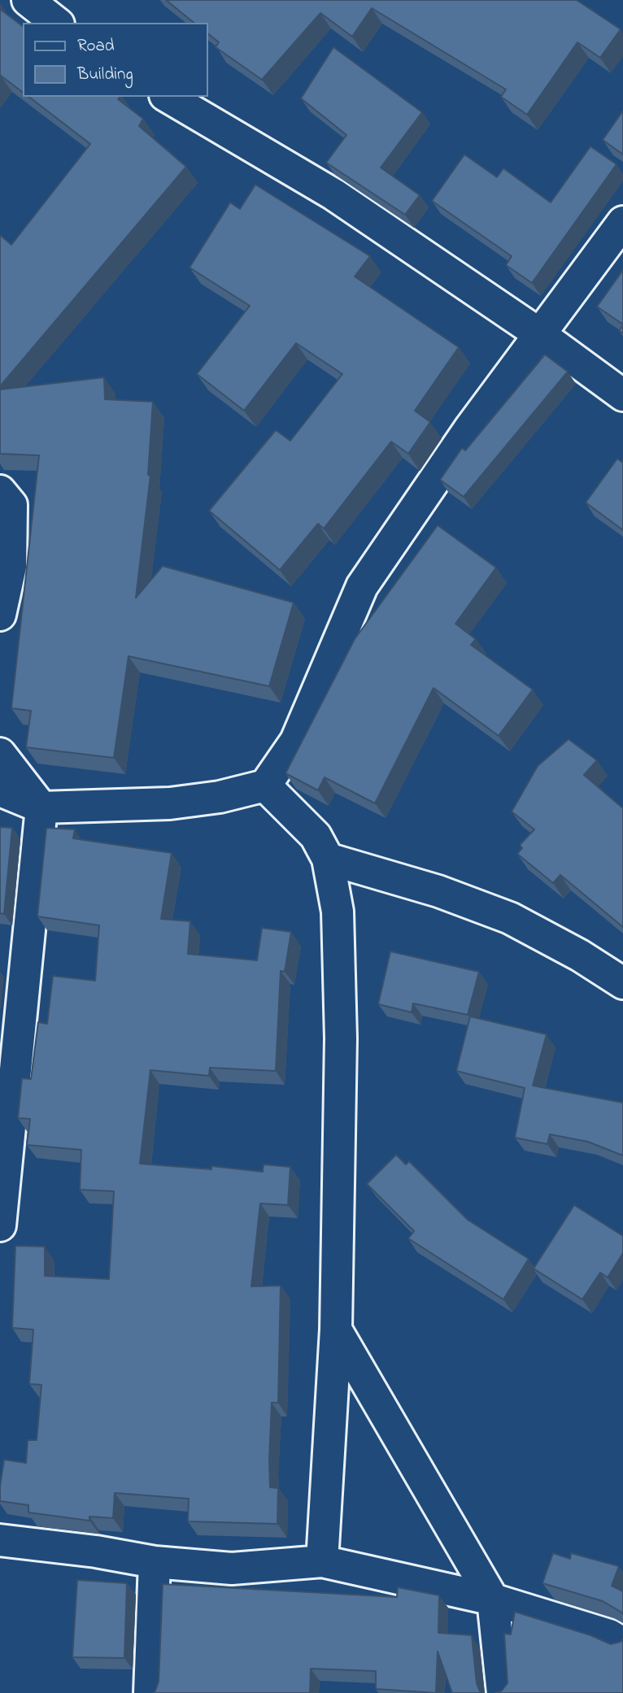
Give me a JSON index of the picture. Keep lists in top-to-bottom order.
{
  "legend": ["Road", "Building"]
}
